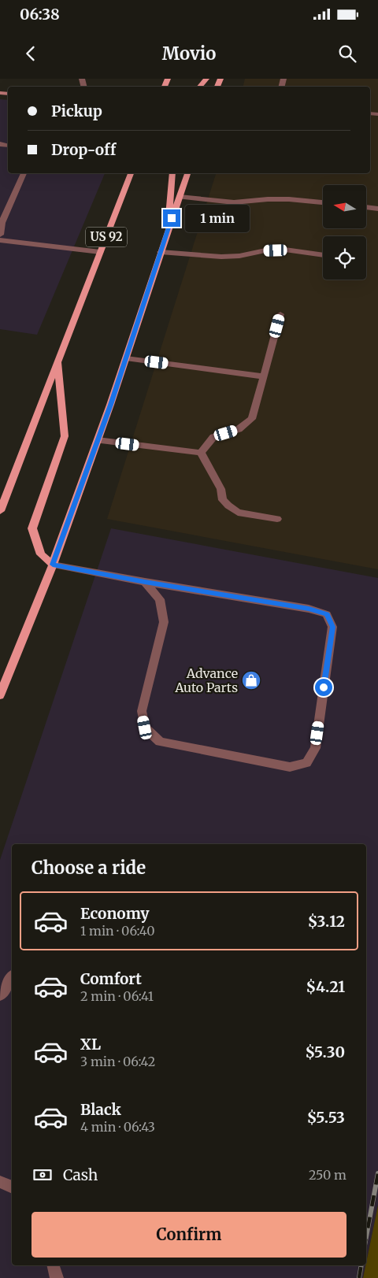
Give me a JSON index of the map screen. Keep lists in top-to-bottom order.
{
  "streets": {
    "main road": ["US 92"]
  },
  "places": {
    "shop": ["Advance Auto Parts"]
  },
  "north": "left",
  "page": {
    "status": "06:38",
    "header": "Movio",
    "banner": ["Pickup", "Drop-off"],
    "bubble": "1 min",
    "heading": "Choose a ride",
    "list": [
      {
        "name": "Economy",
        "note": "1 min · 06:40",
        "value": "$3.12"
      },
      {
        "name": "Comfort",
        "note": "2 min · 06:41",
        "value": "$4.21"
      },
      {
        "name": "XL",
        "note": "3 min · 06:42",
        "value": "$5.30"
      },
      {
        "name": "Black",
        "note": "4 min · 06:43",
        "value": "$5.53"
      }
    ],
    "pay": ["Cash", "250 m"],
    "buttons": "Confirm"
  }
}
